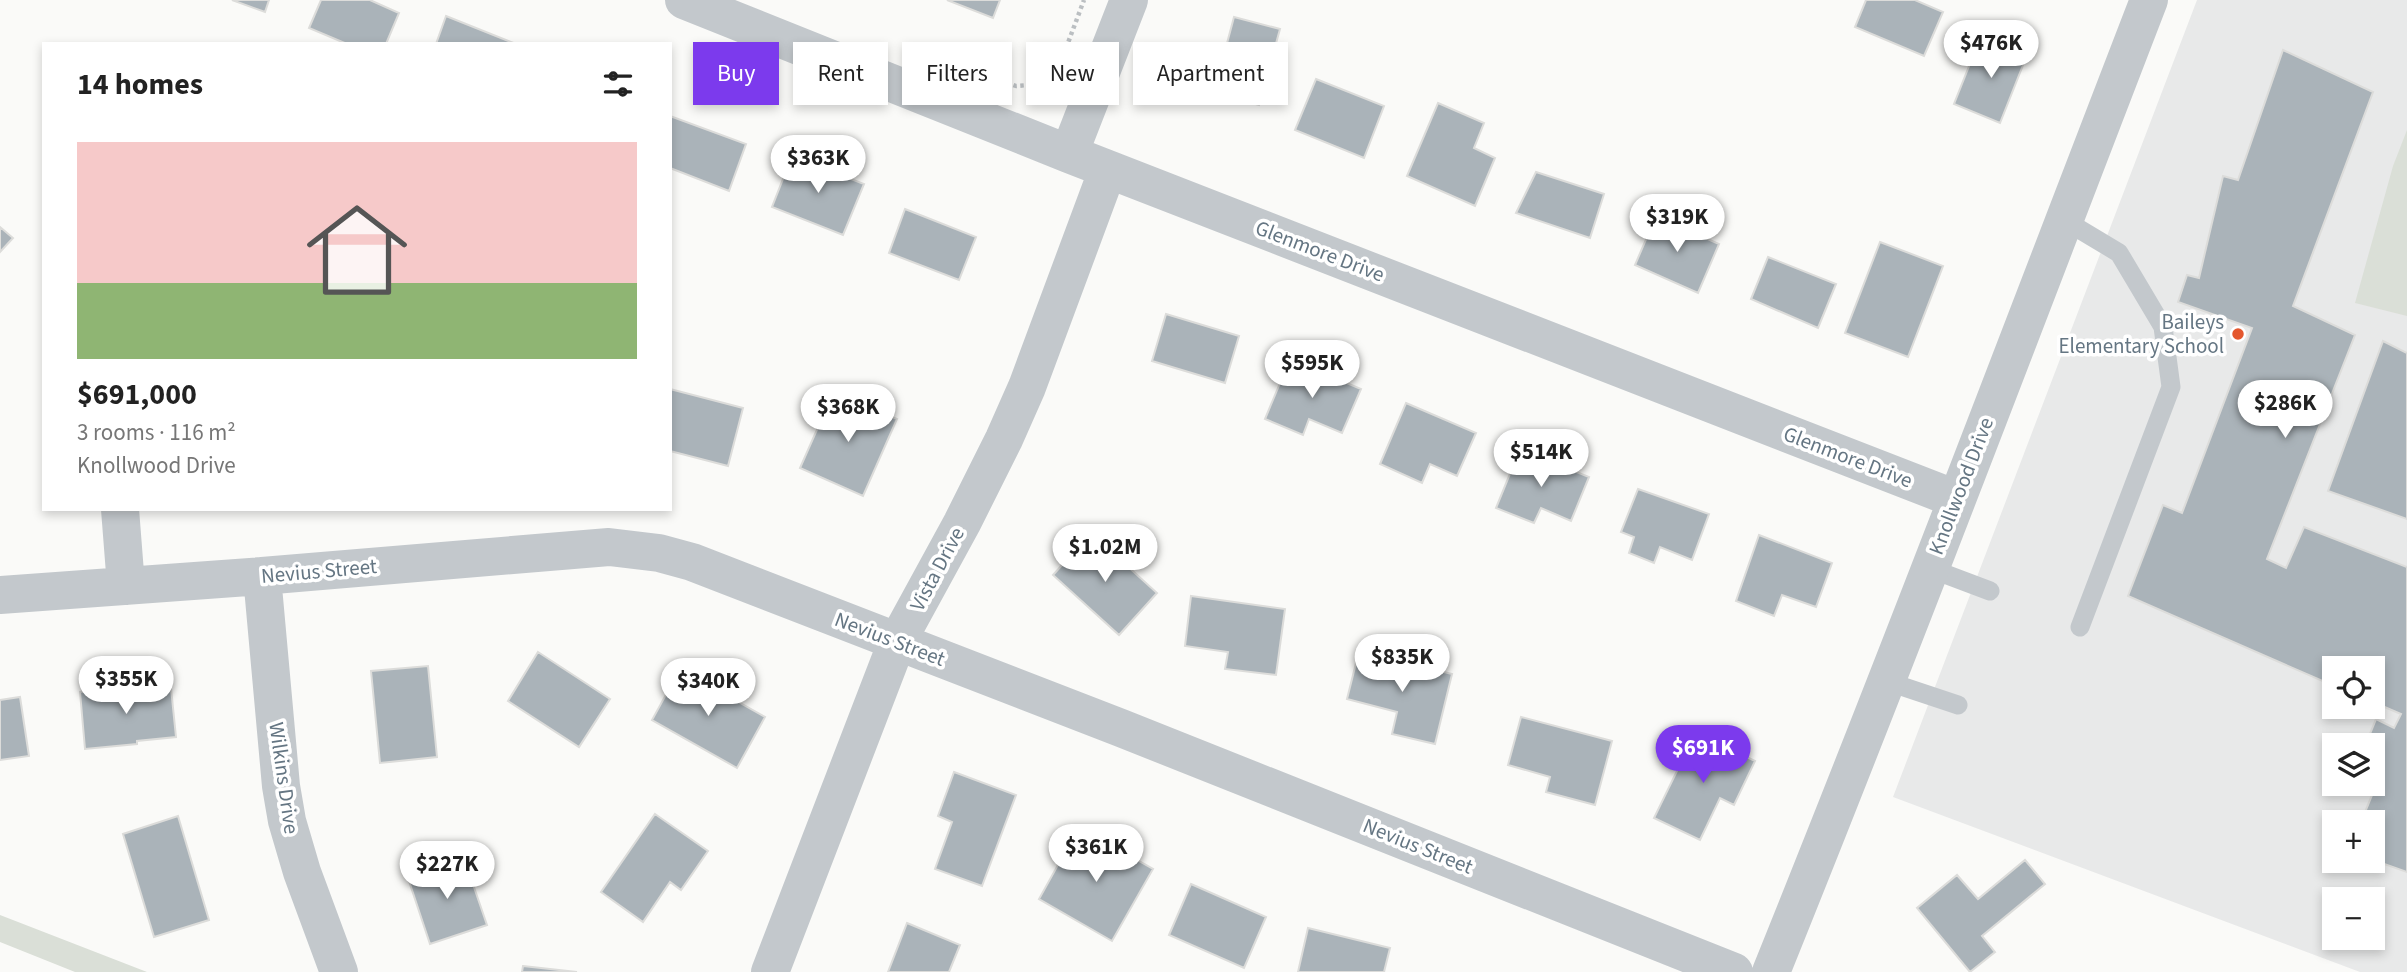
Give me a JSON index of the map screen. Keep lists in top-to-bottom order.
{
  "streets": {
    "street": [
      "Glenmore Drive",
      "Knollwood Drive",
      "Vista Drive",
      "Nevius Street",
      "Wilkins Drive"
    ]
  },
  "crossings": [
    ["Glenmore Drive", "Knollwood Drive"],
    ["Glenmore Drive", "Vista Drive"],
    ["Vista Drive", "Nevius Street"],
    ["Nevius Street", "Wilkins Drive"]
  ],
  "places": ["Baileys Elementary School"],
  "page": {
    "price": [
      "$476K",
      "$363K",
      "$319K",
      "$595K",
      "$286K",
      "$368K",
      "$514K",
      "$1.02M",
      "$835K",
      "$355K",
      "$340K",
      "$691K",
      "$361K",
      "$227K"
    ],
    "chip": [
      "Buy",
      "Rent",
      "Filters",
      "New",
      "Apartment"
    ],
    "heading": "14 homes",
    "list": [
      {
        "name": "$691,000",
        "note": "3 rooms · 116 m² · Knollwood Drive"
      }
    ],
    "map_buttons": ["+", "−"]
  }
}
